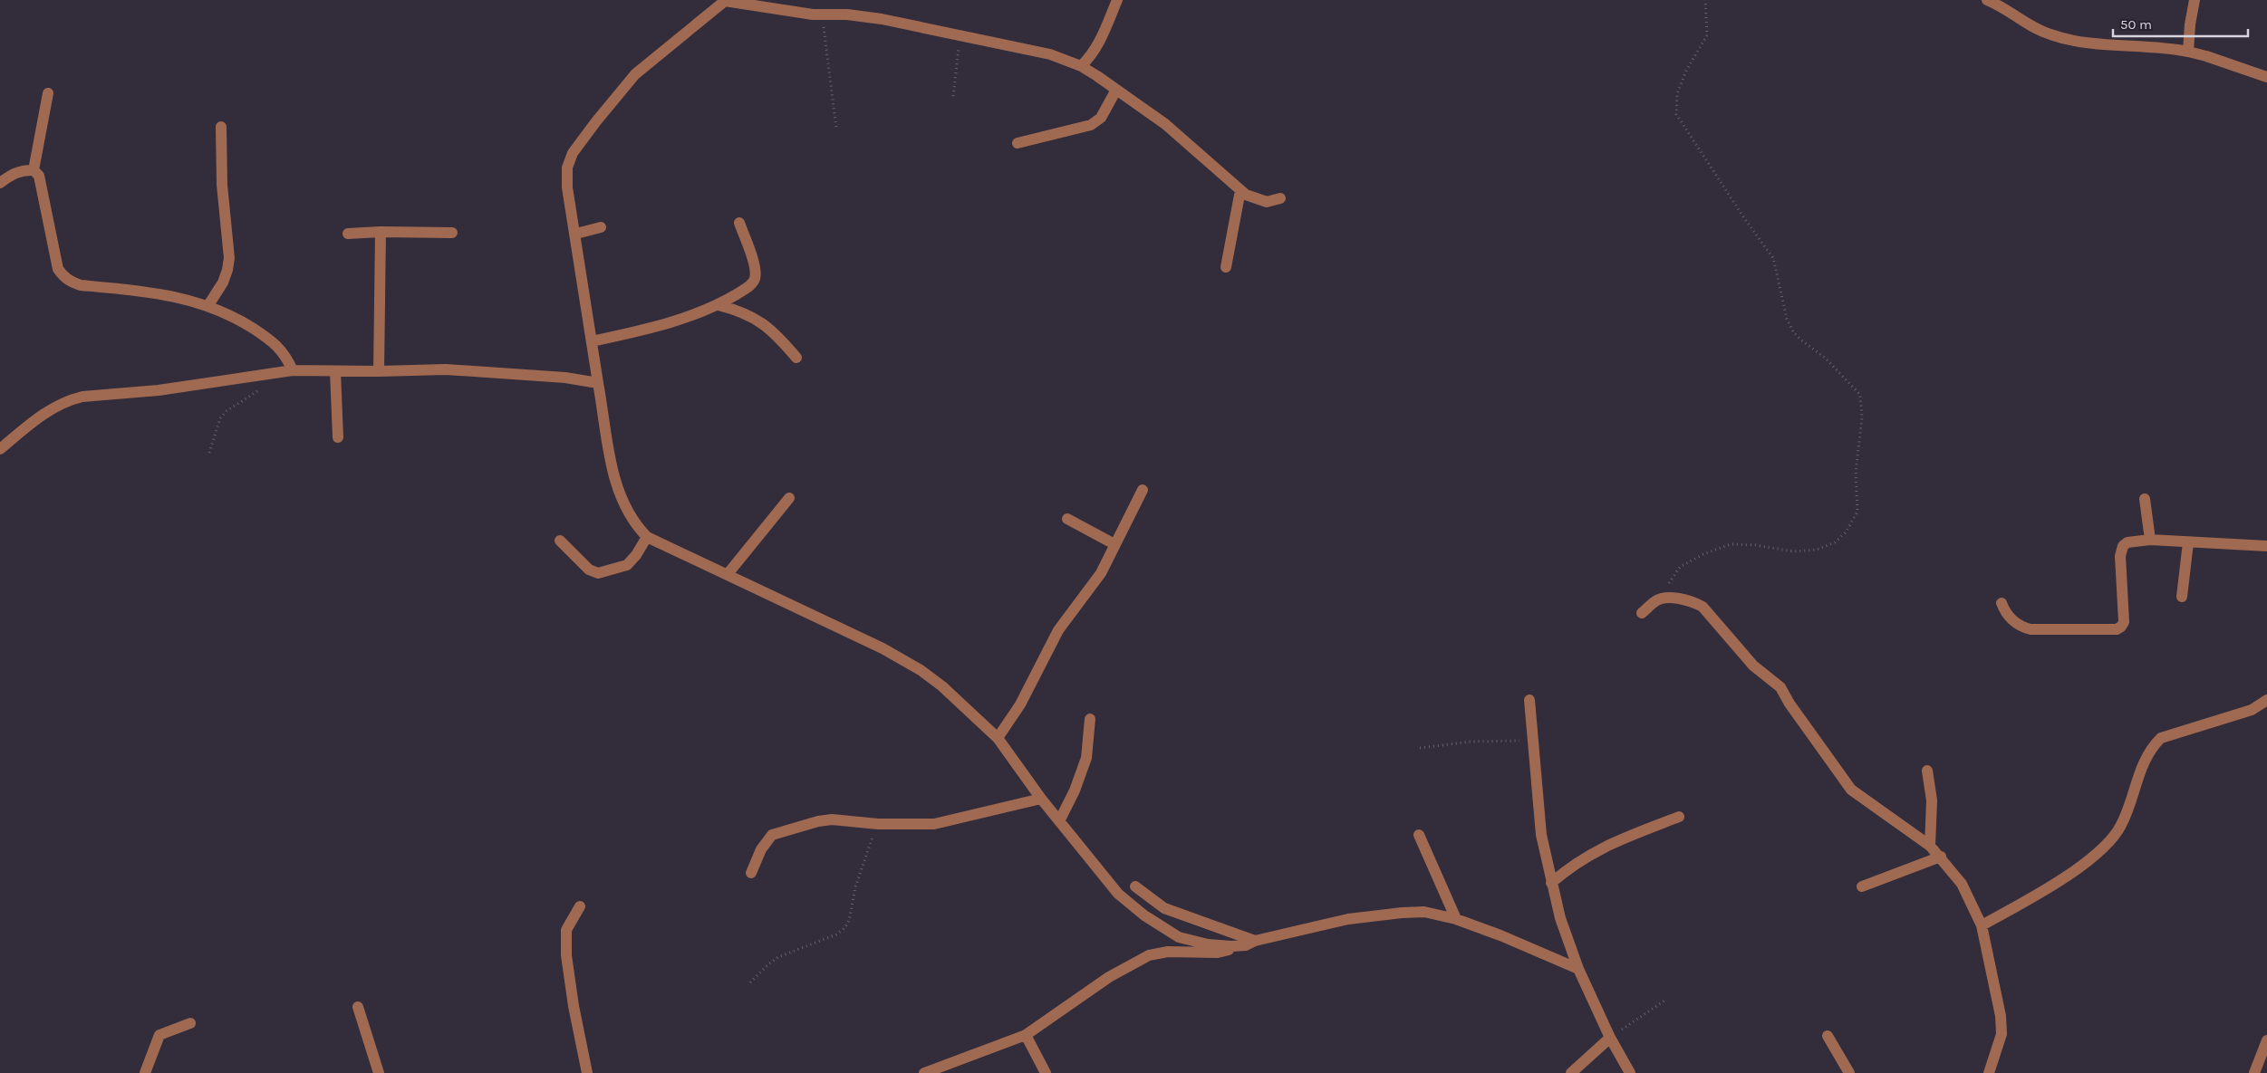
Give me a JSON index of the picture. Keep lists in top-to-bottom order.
{
  "scale_bar": "50 m"
}
